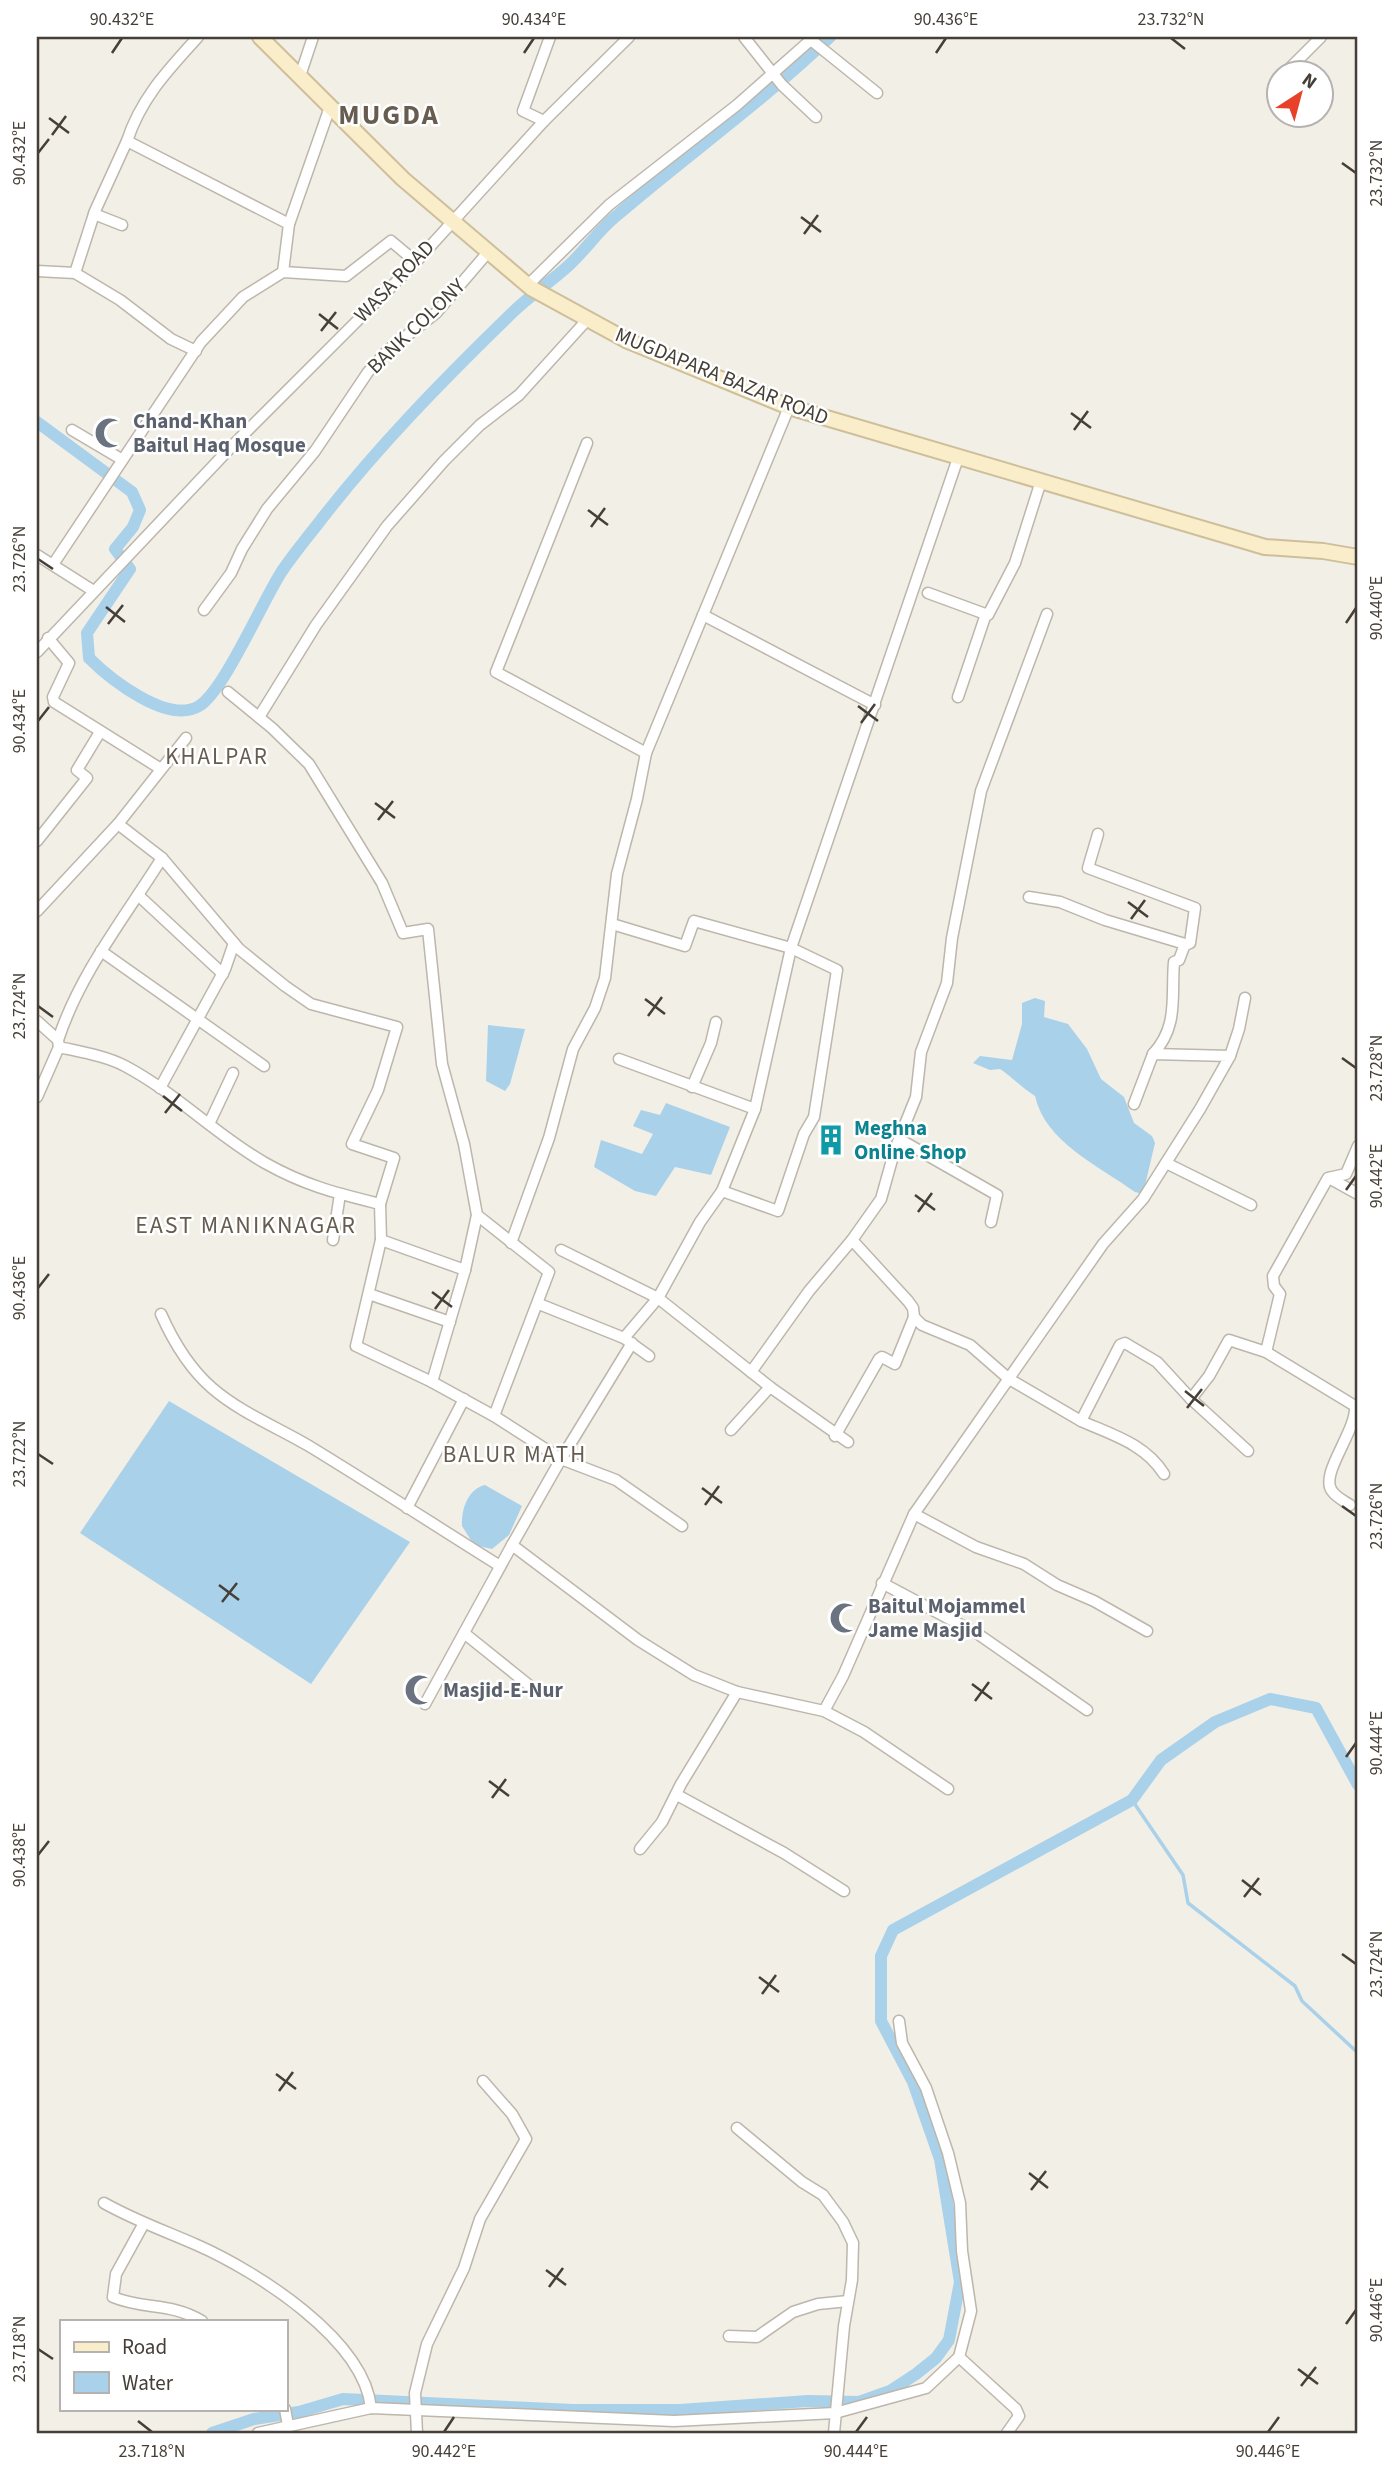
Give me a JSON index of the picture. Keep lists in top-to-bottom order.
{
  "streets": {
    "street": ["WASA ROAD", "BANK COLONY", "MUGDAPARA BAZAR ROAD"]
  },
  "crossings": [
    ["WASA ROAD", "MUGDAPARA BAZAR ROAD"],
    ["BANK COLONY", "MUGDAPARA BAZAR ROAD"]
  ],
  "districts": [
    "MUGDA",
    "KHALPAR",
    "EAST MANIKNAGAR",
    "BALUR MATH"
  ],
  "places": {
    "mosque": ["Chand-Khan Baitul Haq Mosque", "Baitul Mojammel Jame Masjid", "Masjid-E-Nur"],
    "building": ["Meghna Online Shop"]
  },
  "legend": ["Road", "Water"],
  "north": "top right",
  "coordinates": [
    "90.432°E",
    "90.434°E",
    "90.436°E",
    "23.732°N",
    "23.726°N",
    "90.440°E",
    "23.724°N",
    "23.728°N",
    "90.442°E",
    "23.722°N",
    "90.444°E",
    "90.438°E",
    "90.446°E",
    "23.718°N"
  ]
}
